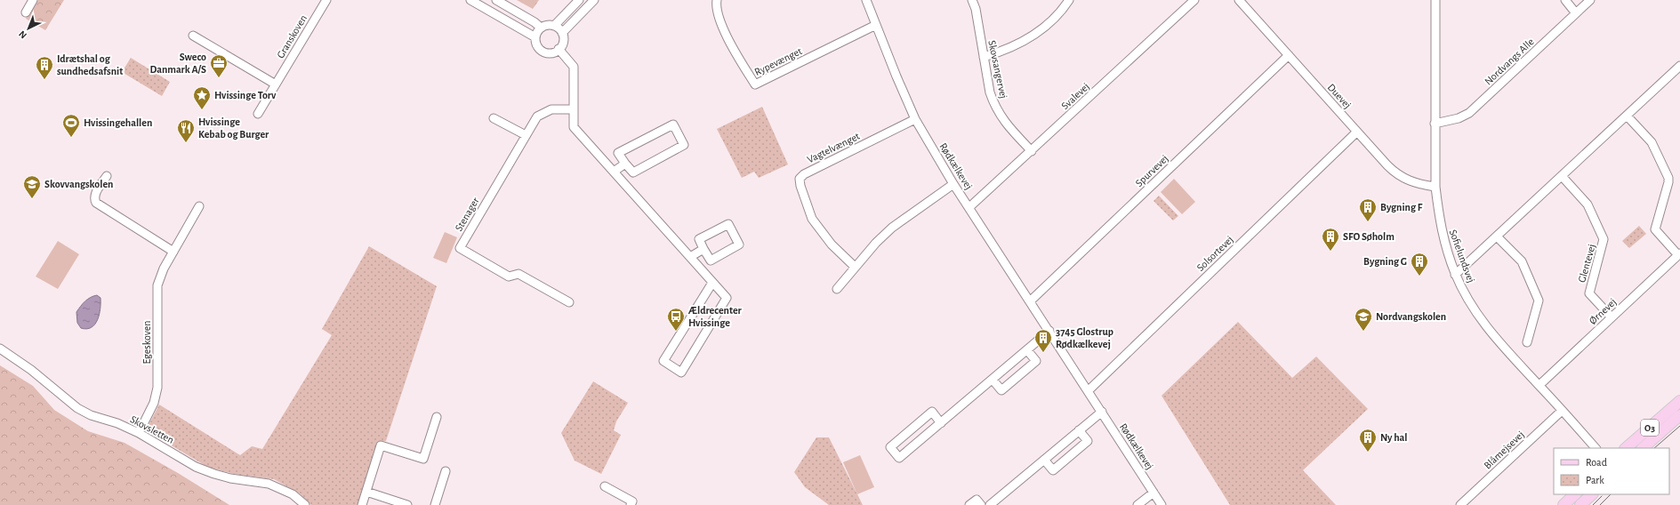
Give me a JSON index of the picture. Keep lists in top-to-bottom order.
{
  "streets": {
    "main road": ["O3"],
    "street": [
      "Granskoven",
      "Rypevænget",
      "Nordvangs Alle",
      "Skovsangervej",
      "Svalevej",
      "Duevej",
      "Vagtelvænget",
      "Rødkælkevej",
      "Spurvevej",
      "Stenager",
      "Solsortevej",
      "Sofielundsvej",
      "Glentevej",
      "Ørnevej",
      "Egeskoven",
      "Skovsletten",
      "Blåmejsevej"
    ]
  },
  "crossings": [
    ["Rypevænget", "Rødkælkevej"],
    ["Nordvangs Alle", "Sofielundsvej"],
    ["Skovsangervej", "Svalevej"],
    ["Svalevej", "Rødkælkevej"],
    ["Duevej", "Spurvevej"],
    ["Duevej", "Solsortevej"],
    ["Duevej", "Sofielundsvej"],
    ["Vagtelvænget", "Rødkælkevej"],
    ["Rødkælkevej", "Spurvevej"],
    ["Rødkælkevej", "Solsortevej"],
    ["Sofielundsvej", "Ørnevej"],
    ["Sofielundsvej", "Blåmejsevej"],
    ["Glentevej", "Ørnevej"],
    ["Egeskoven", "Skovsletten"]
  ],
  "places": {
    "office": ["Sweco Danmark A/S"],
    "building": [
      "Idrætshal og sundhedsafsnit",
      "Bygning F",
      "SFO Søholm",
      "Bygning G",
      "3745 Glostrup Rødkælkevej",
      "Ny hal"
    ],
    "place": ["Hvissinge Torv"],
    "sports": ["Hvissingehallen"],
    "restaurant": ["Hvissinge Kebab og Burger"],
    "school or university": ["Skovvangskolen", "Nordvangskolen"],
    "bus stop": ["Ældrecenter Hvissinge"]
  },
  "legend": ["Road", "Park"],
  "north": "bottom left"
}
